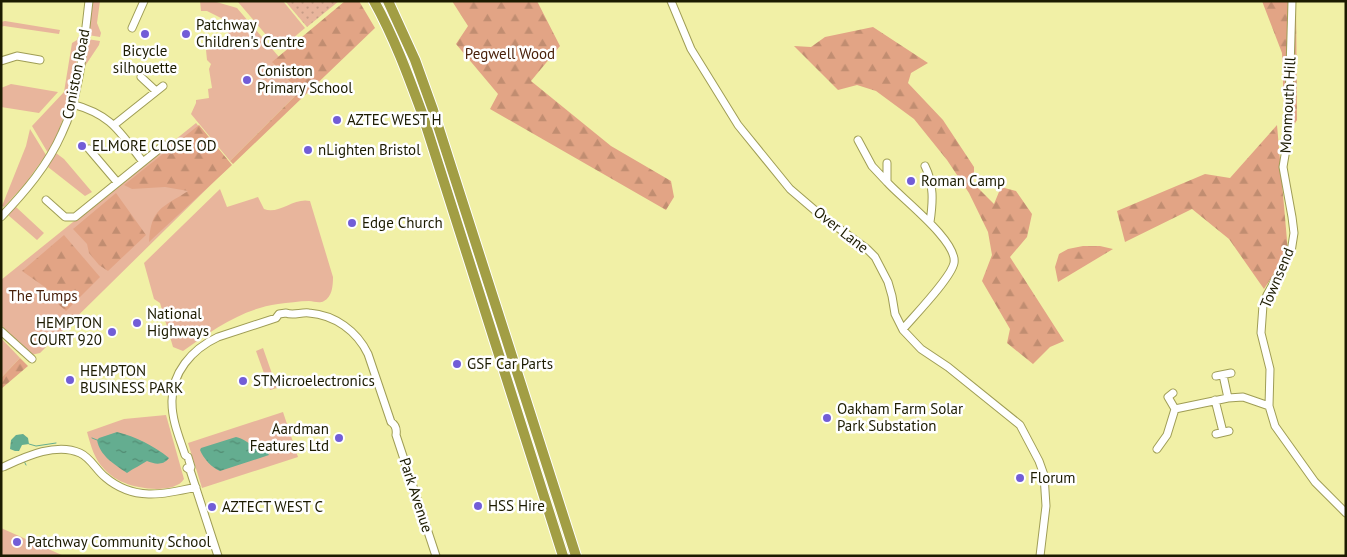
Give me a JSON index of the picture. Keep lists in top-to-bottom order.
{
  "streets": {
    "street": [
      "Coniston Road",
      "Monmouth Hill",
      "Over Lane",
      "Townsend",
      "Park Avenue"
    ]
  },
  "crossings": [
    ["Monmouth Hill", "Townsend"]
  ],
  "parks": ["Pegwell Wood", "The Tumps"],
  "places": [
    "Bicycle silhouette",
    "Patchway Children's Centre",
    "Coniston Primary School",
    "AZTEC WEST H",
    "ELMORE CLOSE OD",
    "nLighten Bristol",
    "Roman Camp",
    "Edge Church",
    "National Highways",
    "HEMPTON COURT 920",
    "GSF Car Parts",
    "HEMPTON BUSINESS PARK",
    "STMicroelectronics",
    "Oakham Farm Solar Park Substation",
    "Aardman Features Ltd",
    "Florum",
    "HSS Hire",
    "AZTECT WEST C",
    "Patchway Community School"
  ]
}
